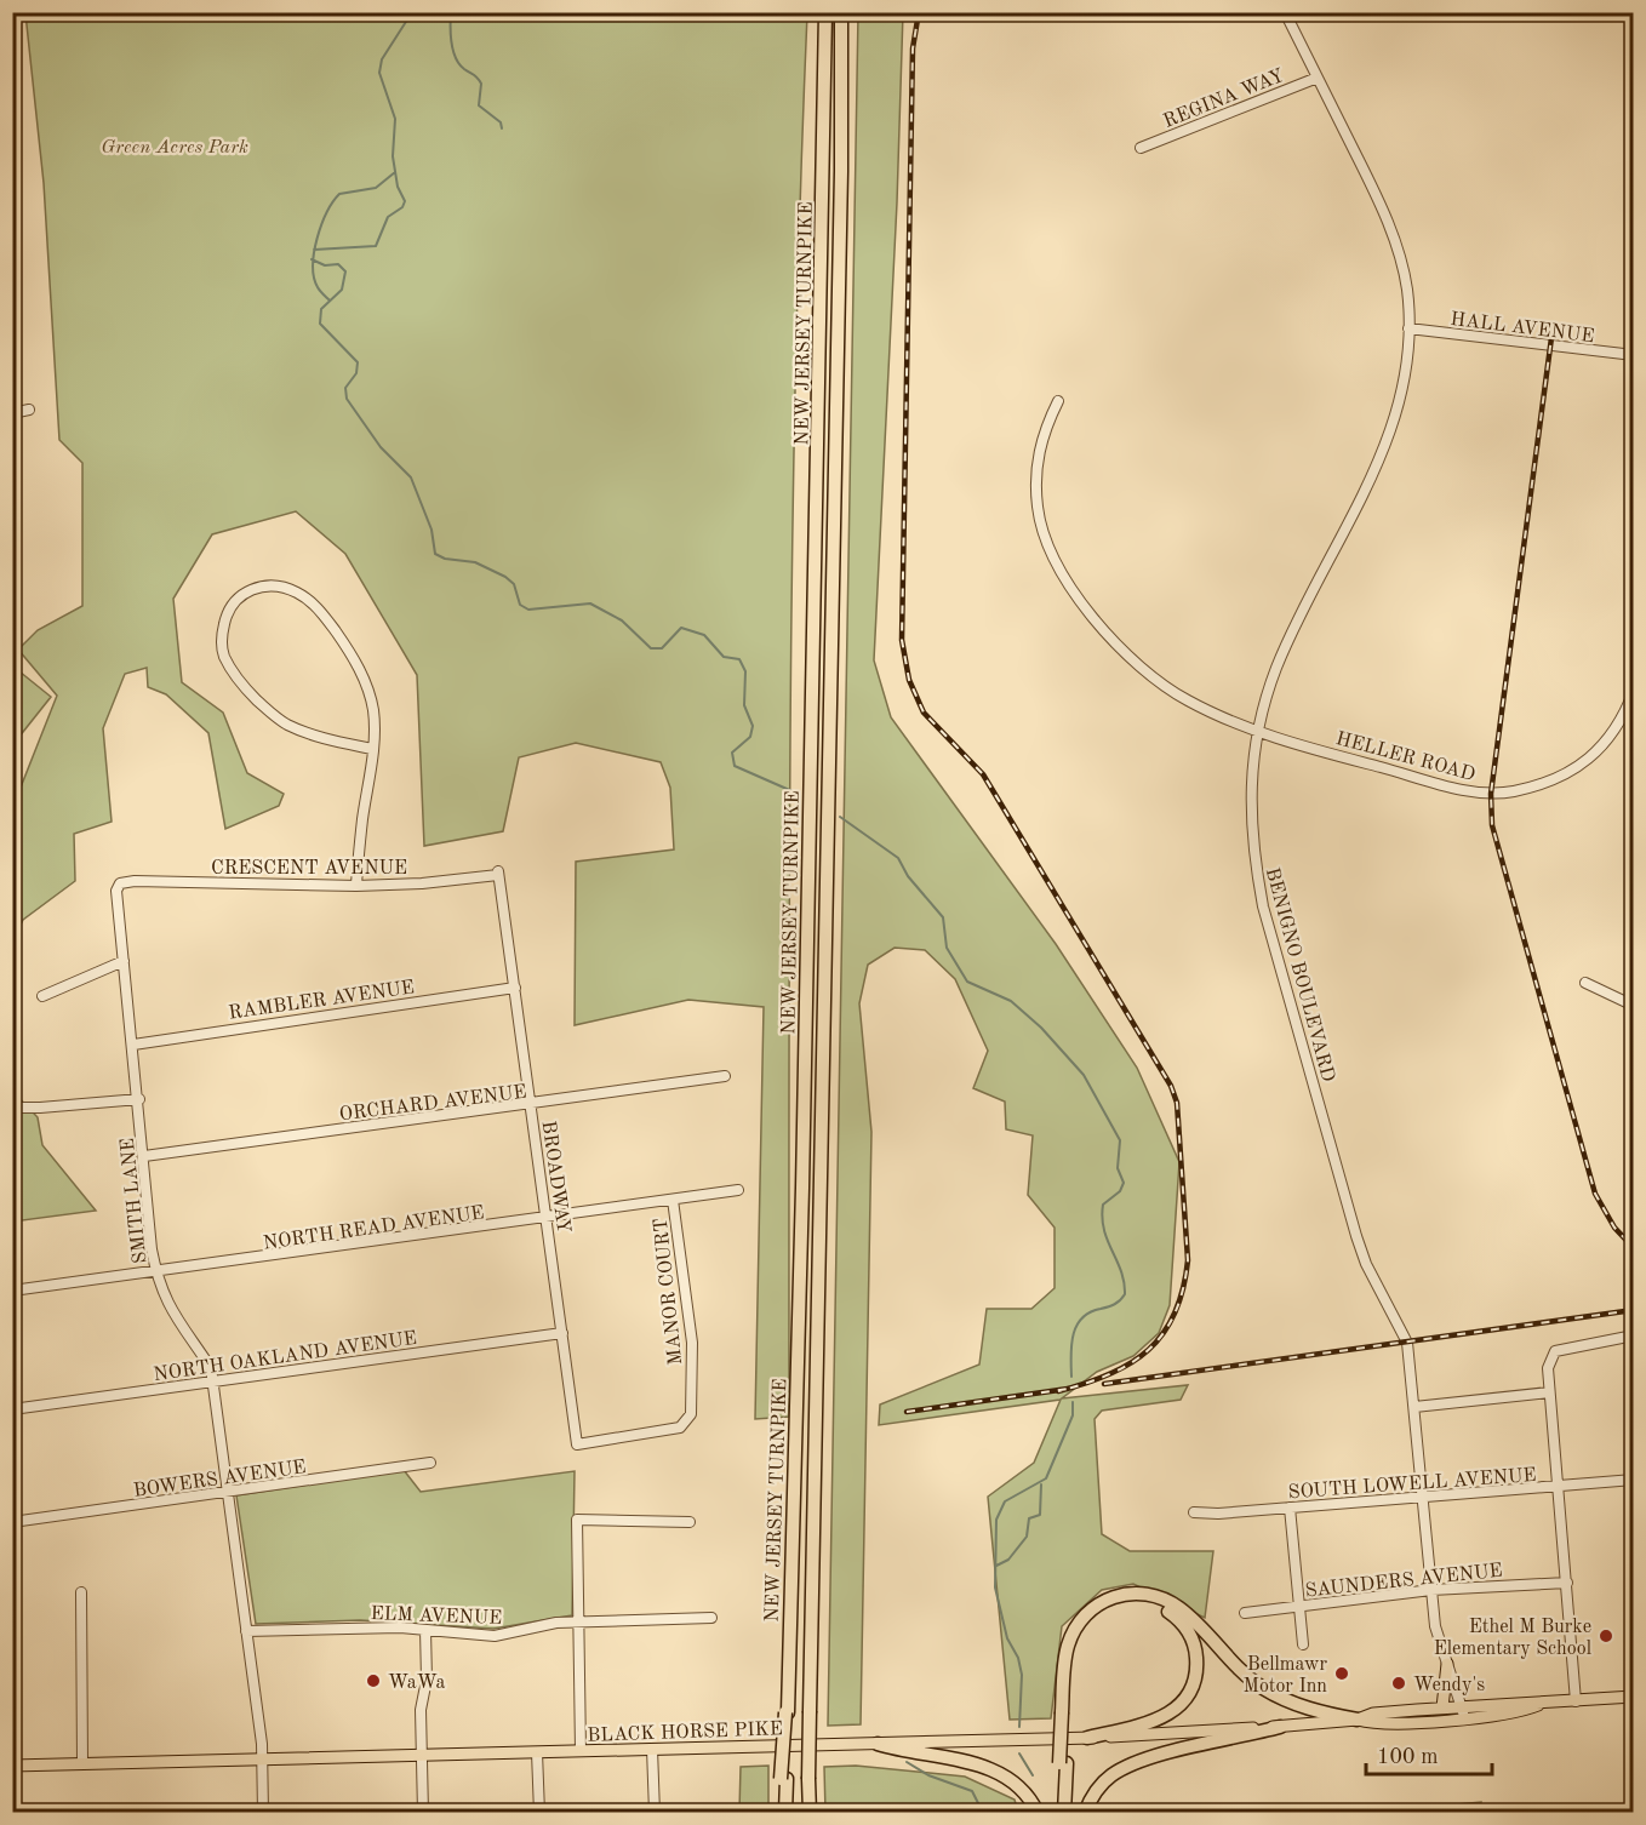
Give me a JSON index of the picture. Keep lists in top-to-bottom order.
{
  "streets": {
    "highway": ["NEW JERSEY TURNPIKE"],
    "main road": ["BLACK HORSE PIKE"],
    "street": [
      "REGINA WAY",
      "HALL AVENUE",
      "HELLER ROAD",
      "CRESCENT AVENUE",
      "BENIGNO BOULEVARD",
      "RAMBLER AVENUE",
      "ORCHARD AVENUE",
      "BROADWAY",
      "SMITH LANE",
      "NORTH READ AVENUE",
      "MANOR COURT",
      "NORTH OAKLAND AVENUE",
      "BOWERS AVENUE",
      "SOUTH LOWELL AVENUE",
      "SAUNDERS AVENUE",
      "ELM AVENUE"
    ]
  },
  "crossings": [
    ["REGINA WAY", "BENIGNO BOULEVARD"],
    ["HALL AVENUE", "BENIGNO BOULEVARD"],
    ["HELLER ROAD", "BENIGNO BOULEVARD"],
    ["CRESCENT AVENUE", "BROADWAY"],
    ["CRESCENT AVENUE", "SMITH LANE"],
    ["BENIGNO BOULEVARD", "SOUTH LOWELL AVENUE"],
    ["BENIGNO BOULEVARD", "SAUNDERS AVENUE"],
    ["BENIGNO BOULEVARD", "BLACK HORSE PIKE"],
    ["RAMBLER AVENUE", "BROADWAY"],
    ["RAMBLER AVENUE", "SMITH LANE"],
    ["ORCHARD AVENUE", "BROADWAY"],
    ["ORCHARD AVENUE", "SMITH LANE"],
    ["BROADWAY", "NORTH READ AVENUE"],
    ["BROADWAY", "MANOR COURT"],
    ["BROADWAY", "NORTH OAKLAND AVENUE"],
    ["SMITH LANE", "NORTH READ AVENUE"],
    ["SMITH LANE", "NORTH OAKLAND AVENUE"],
    ["SMITH LANE", "BOWERS AVENUE"],
    ["SMITH LANE", "ELM AVENUE"],
    ["SMITH LANE", "BLACK HORSE PIKE"],
    ["NORTH READ AVENUE", "MANOR COURT"]
  ],
  "parks": ["Green Acres Park"],
  "places": [
    "Ethel M Burke Elementary School",
    "Bellmawr Motor Inn",
    "WaWa",
    "Wendy's"
  ],
  "scale_bar": "100 m"
}
